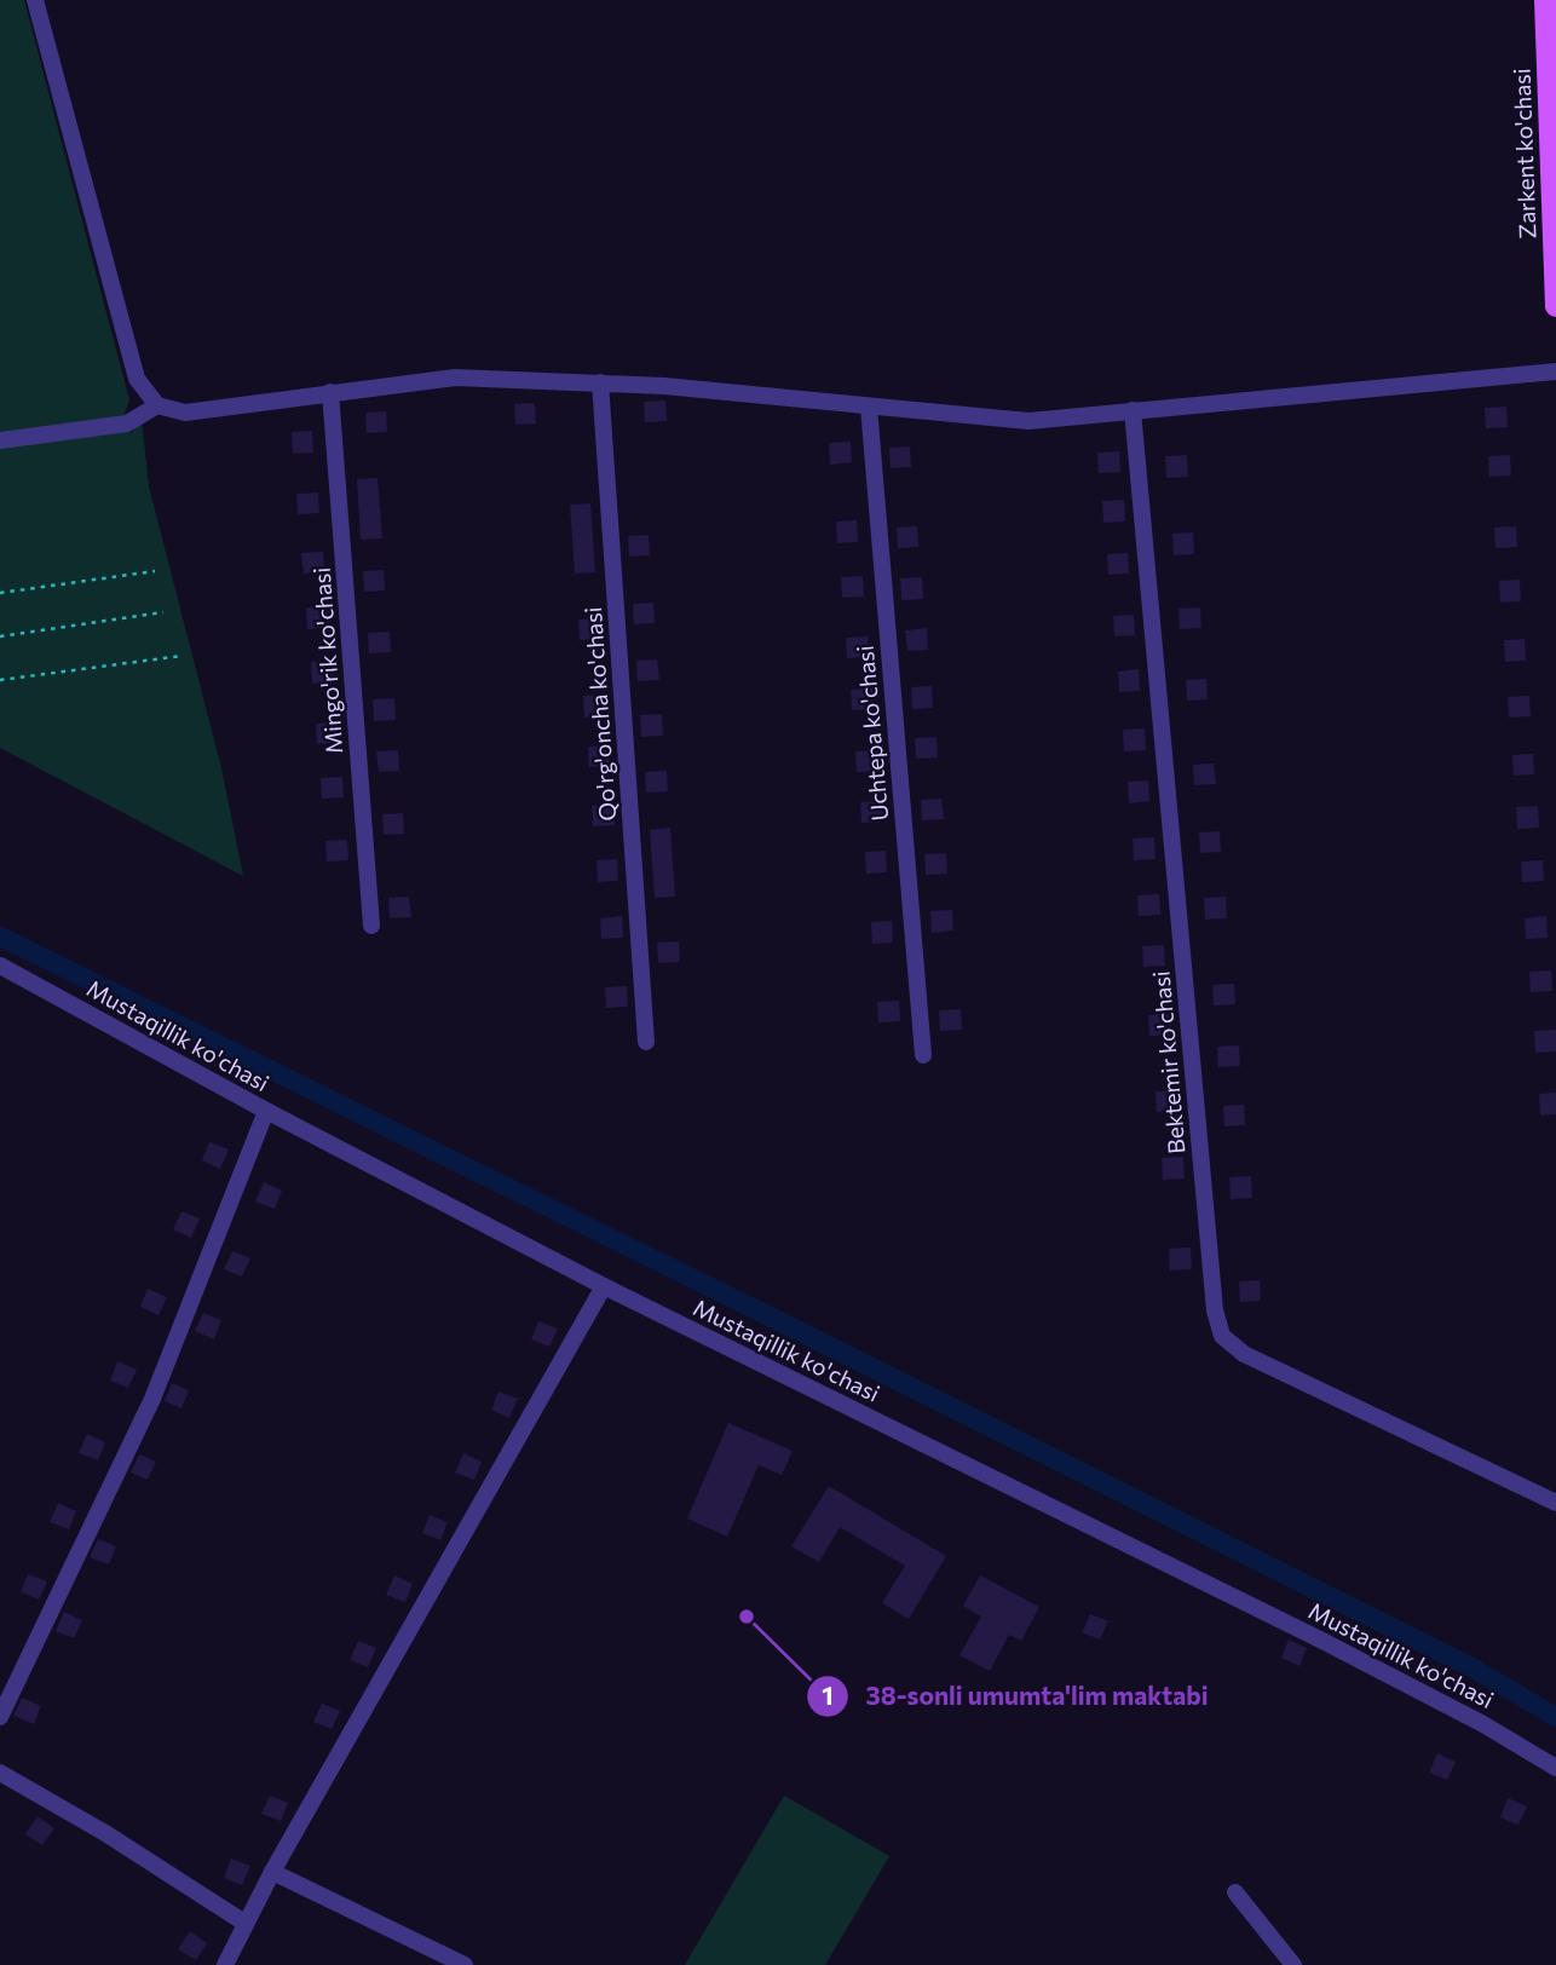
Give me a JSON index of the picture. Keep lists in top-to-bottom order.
{
  "streets": {
    "main road": ["Zarkent ko'chasi"],
    "street": [
      "Mingo'rik ko'chasi",
      "Qo'rg'oncha ko'chasi",
      "Uchtepa ko'chasi",
      "Mustaqillik ko'chasi",
      "Bektemir ko'chasi"
    ]
  },
  "places": ["38-sonli umumta'lim maktabi"]
}
